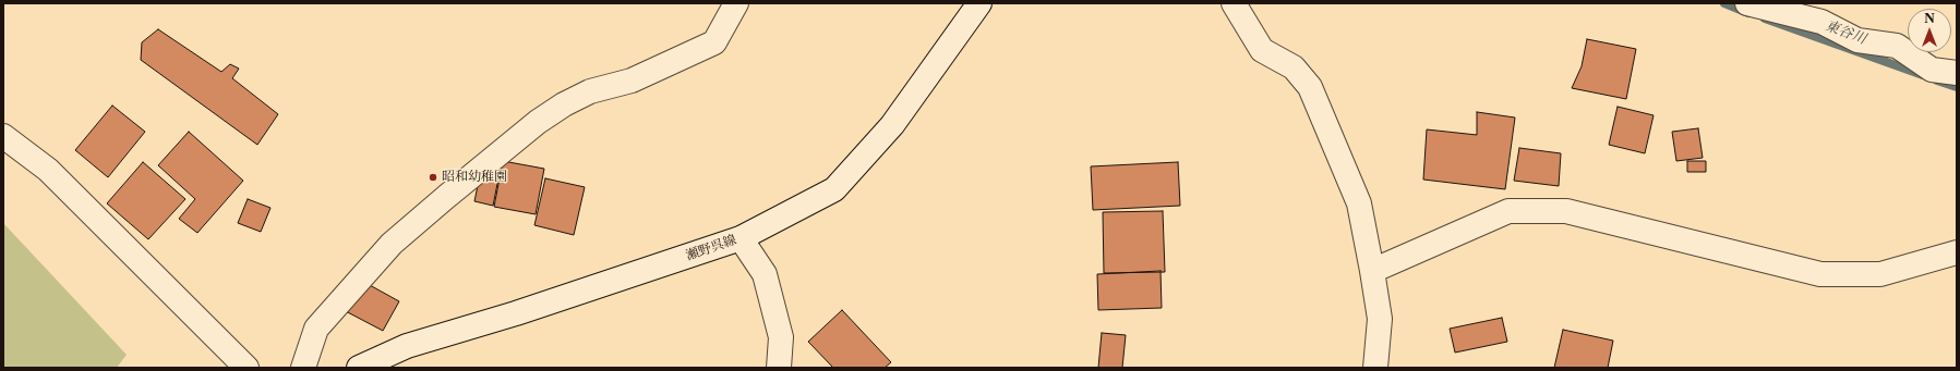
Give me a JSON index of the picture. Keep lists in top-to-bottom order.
{
  "streets": {
    "street": ["瀬野呉線"]
  },
  "water": ["東谷川"],
  "places": ["昭和幼稚園"],
  "north": "top"
}
